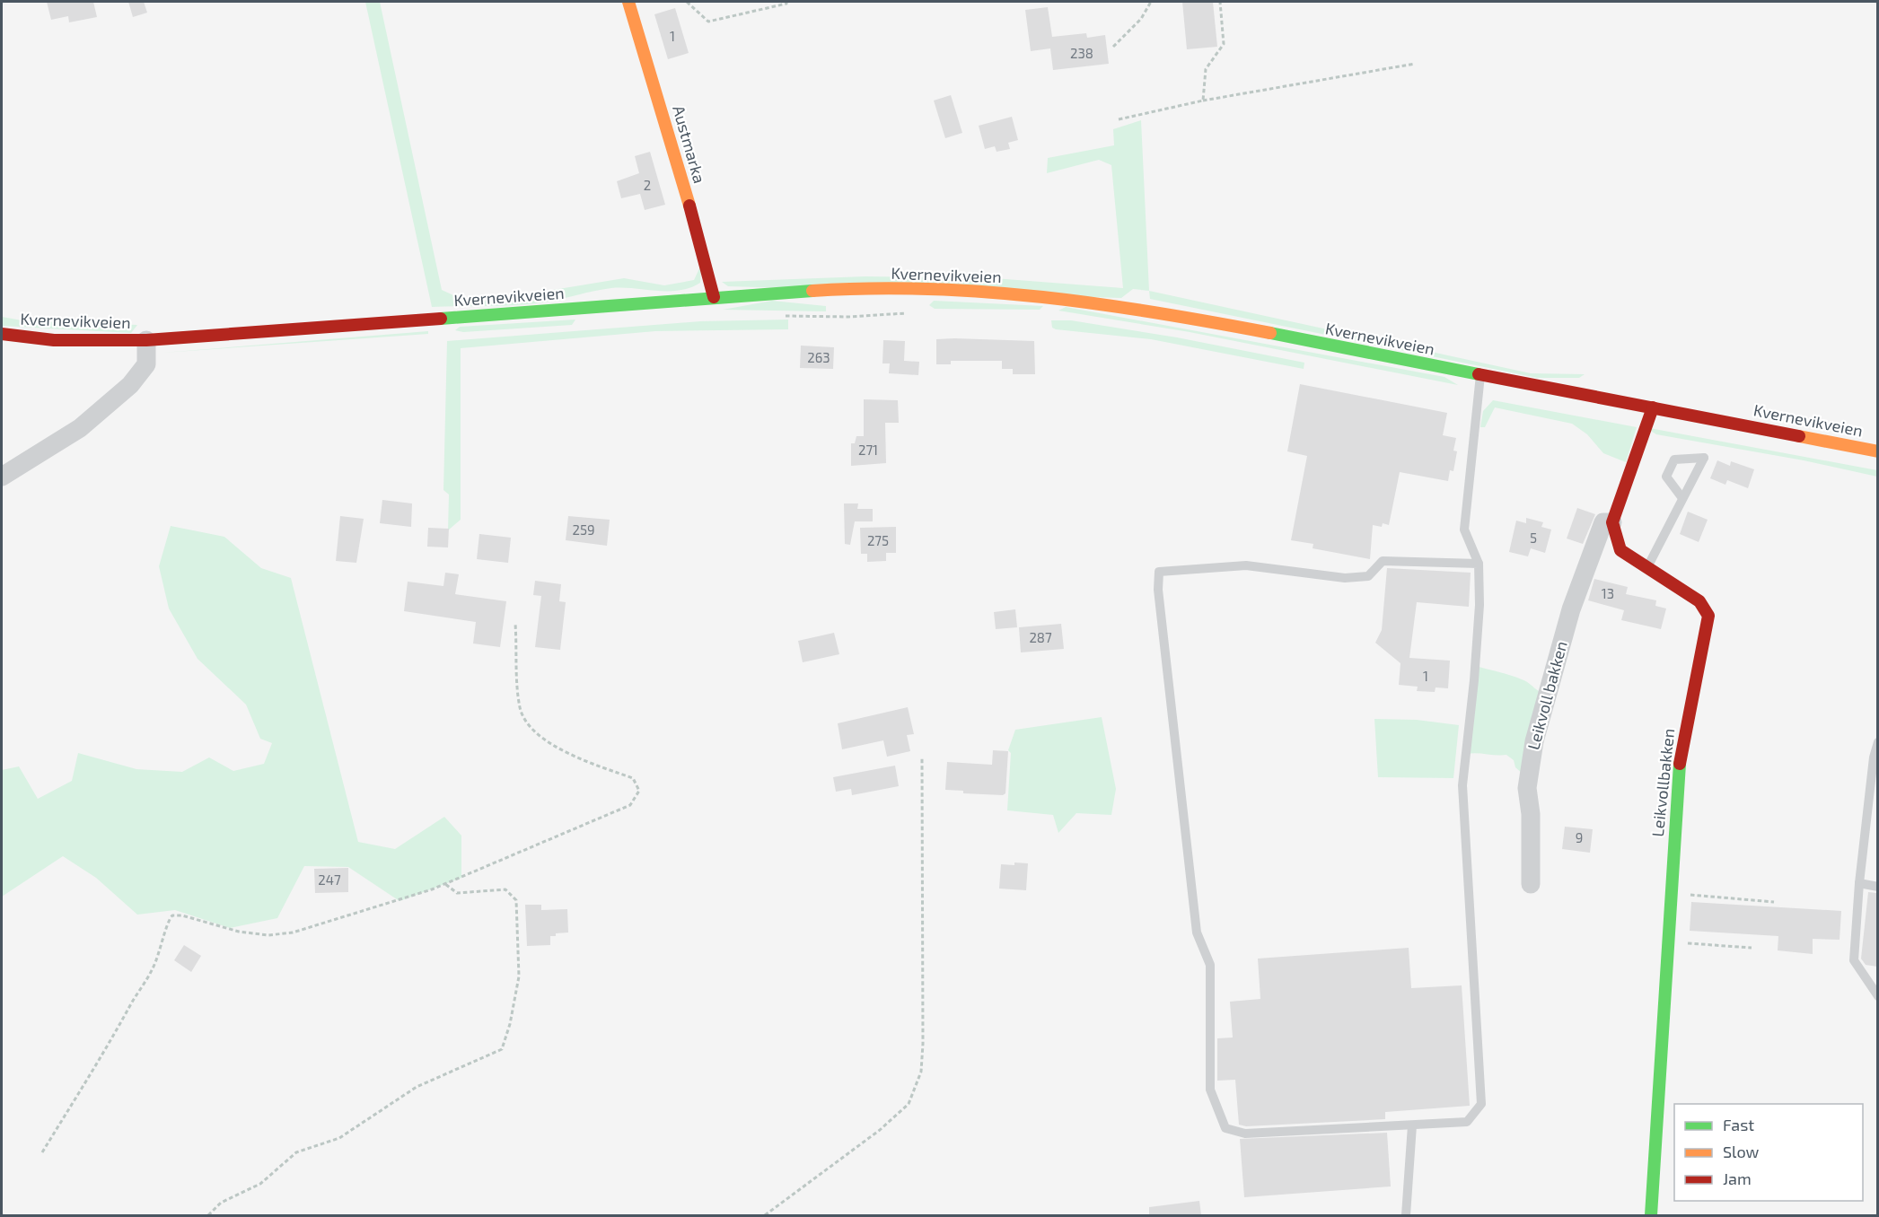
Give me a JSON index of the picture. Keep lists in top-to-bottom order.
{
  "streets": {
    "main road": ["Austmarka", "Kvernevikveien", "Leikvollbakken"],
    "street": ["Leikvoll bakken"]
  },
  "crossings": [
    ["Austmarka", "Kvernevikveien"],
    ["Leikvoll bakken", "Leikvollbakken"]
  ],
  "house_numbers": [
    "1",
    "238",
    "2",
    "263",
    "271",
    "259",
    "5",
    "275",
    "13",
    "287",
    "1",
    "9",
    "247"
  ],
  "legend": ["Fast", "Slow", "Jam"]
}
